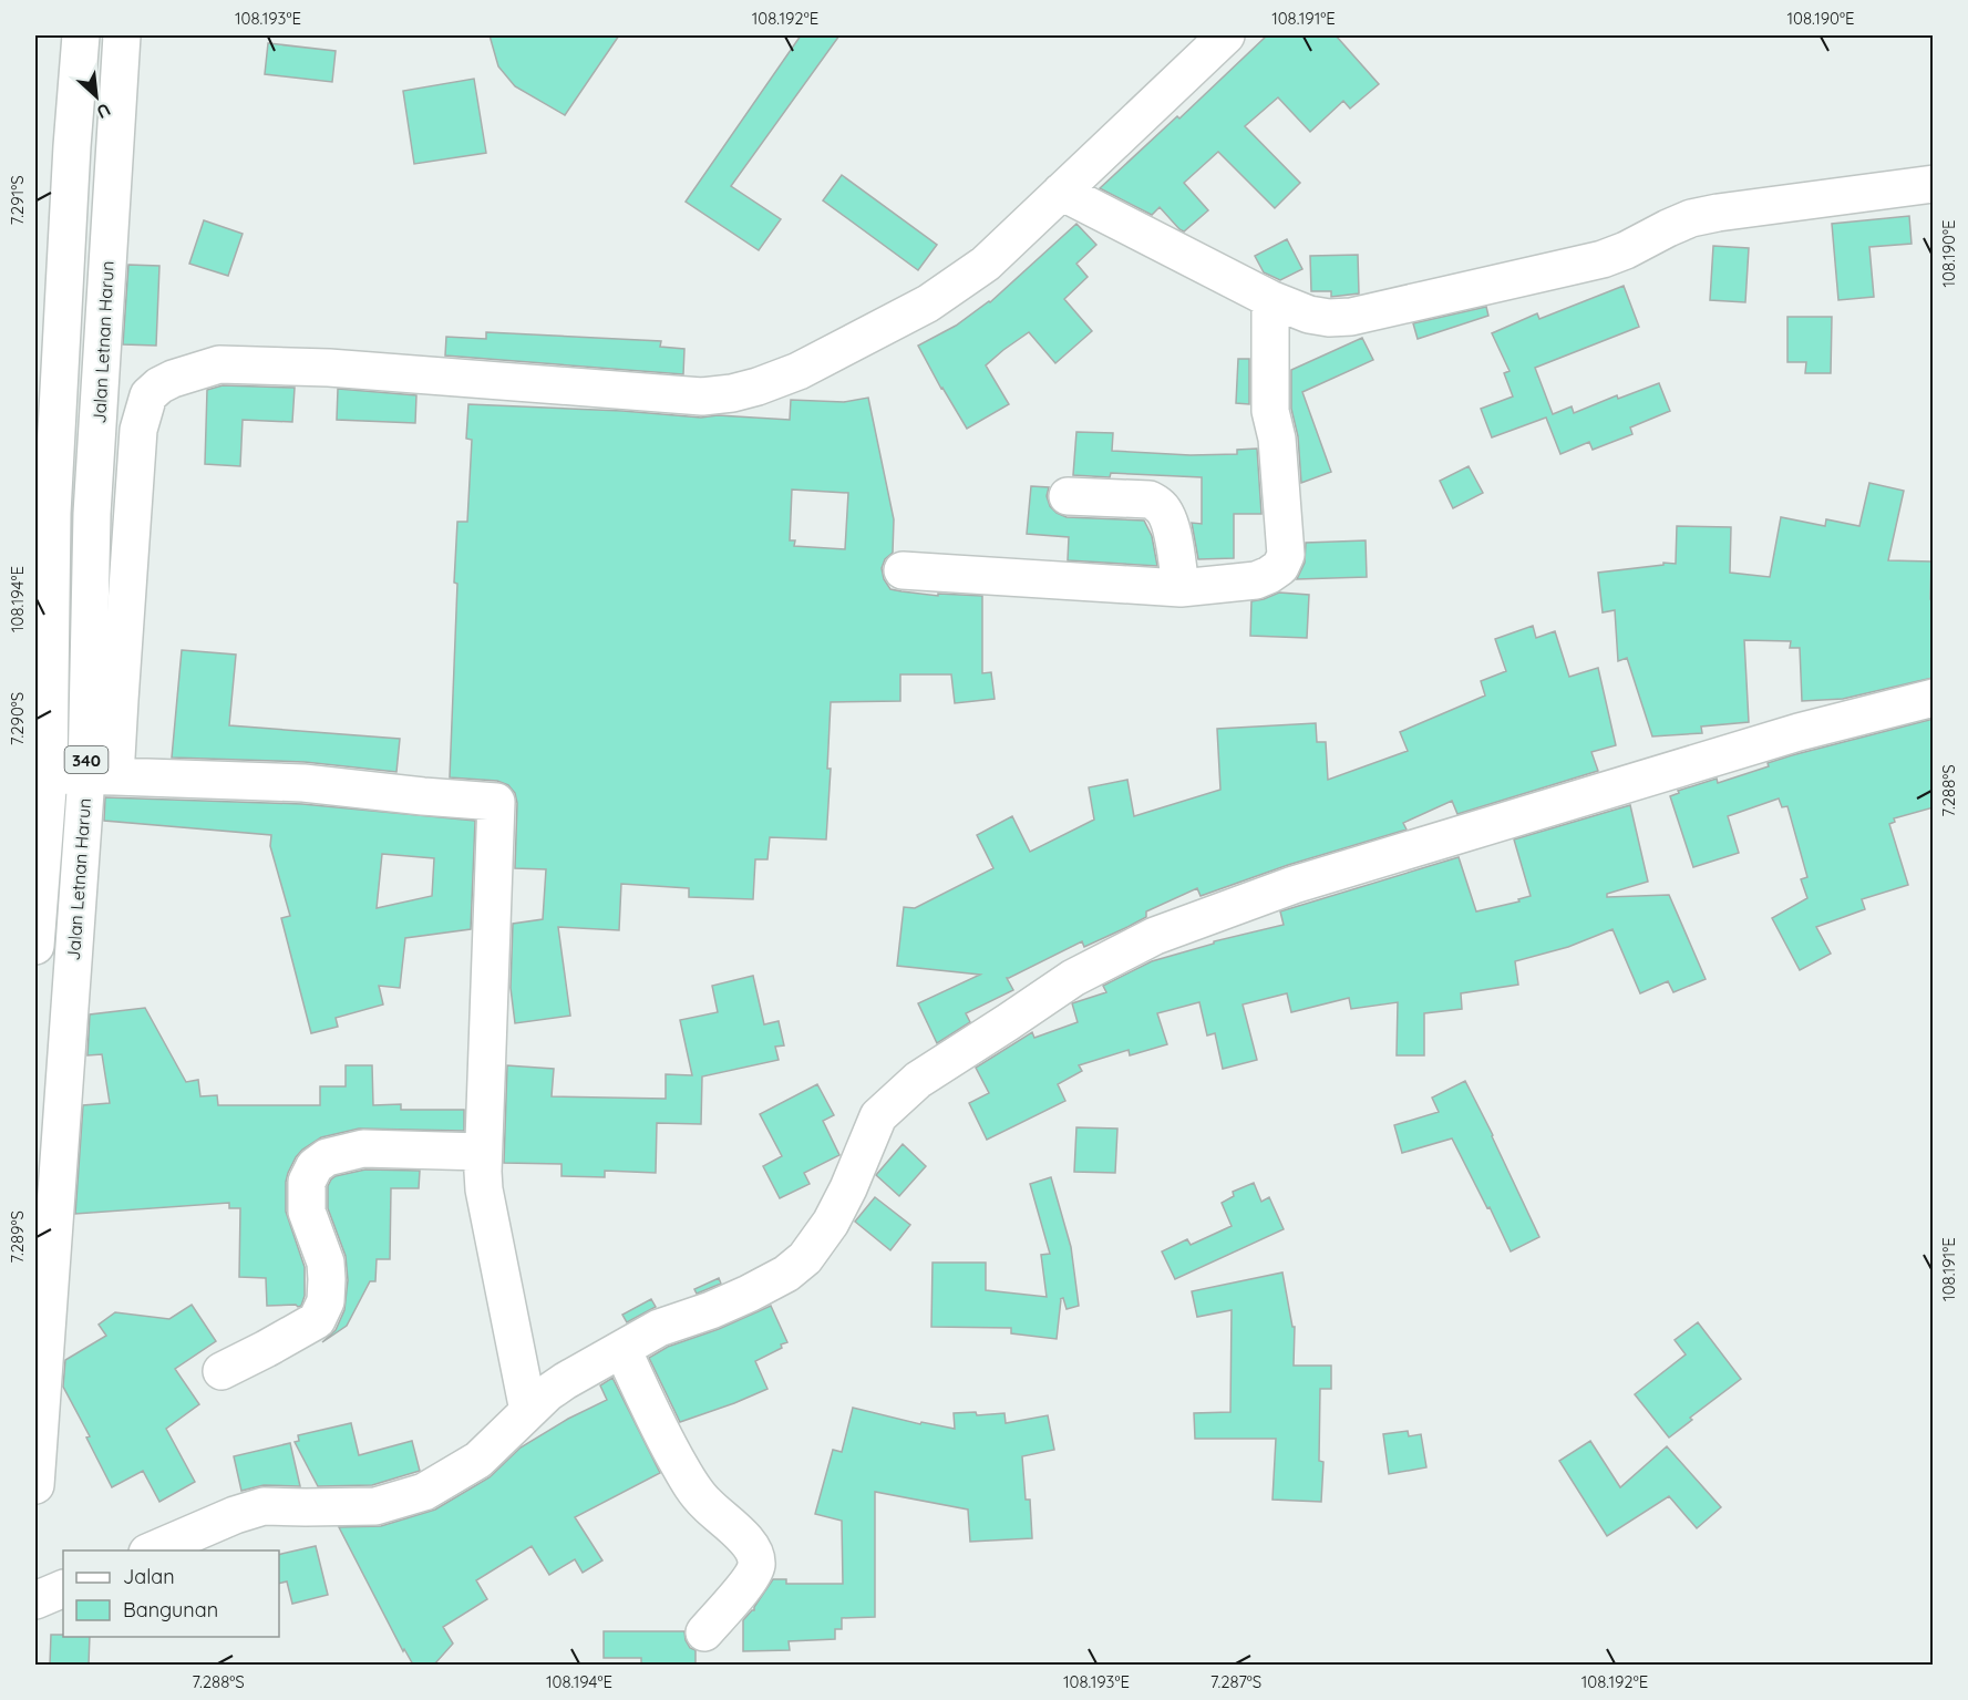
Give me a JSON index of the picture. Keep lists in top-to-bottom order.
{
  "streets": {
    "street": ["Jalan Letnan Harun", "340"]
  },
  "legend": ["Jalan", "Bangunan"],
  "north": "bottom right",
  "coordinates": [
    "108.193°E",
    "108.192°E",
    "108.191°E",
    "108.190°E",
    "7.291°S",
    "108.194°E",
    "7.290°S",
    "7.288°S",
    "7.289°S",
    "7.287°S"
  ]
}
